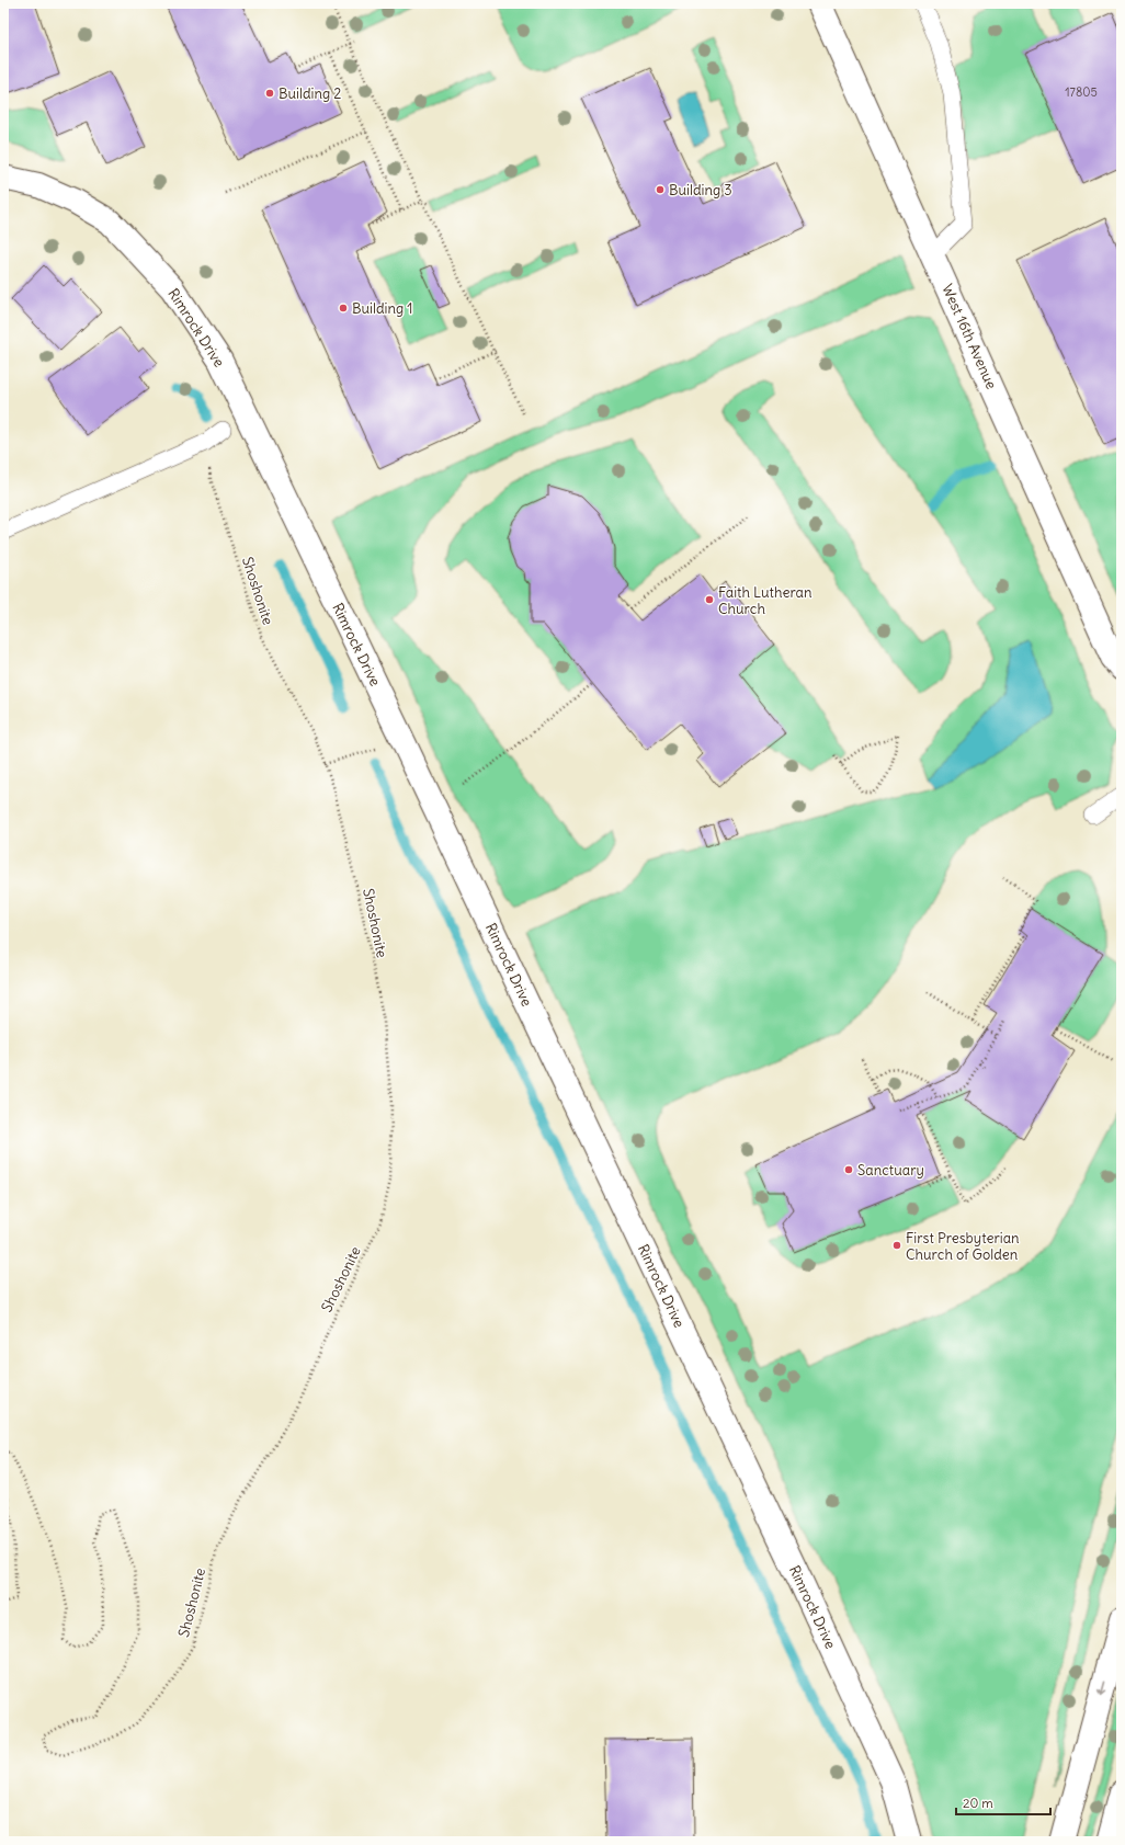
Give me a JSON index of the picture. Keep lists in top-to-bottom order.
{
  "streets": {
    "street": ["Rimrock Drive", "West 16th Avenue"],
    "path": ["Shoshonite"]
  },
  "places": [
    "Building 2",
    "Building 3",
    "Building 1",
    "Faith Lutheran Church",
    "Sanctuary",
    "First Presbyterian Church of Golden"
  ],
  "house_numbers": ["17805"],
  "scale_bar": "20 m"
}
